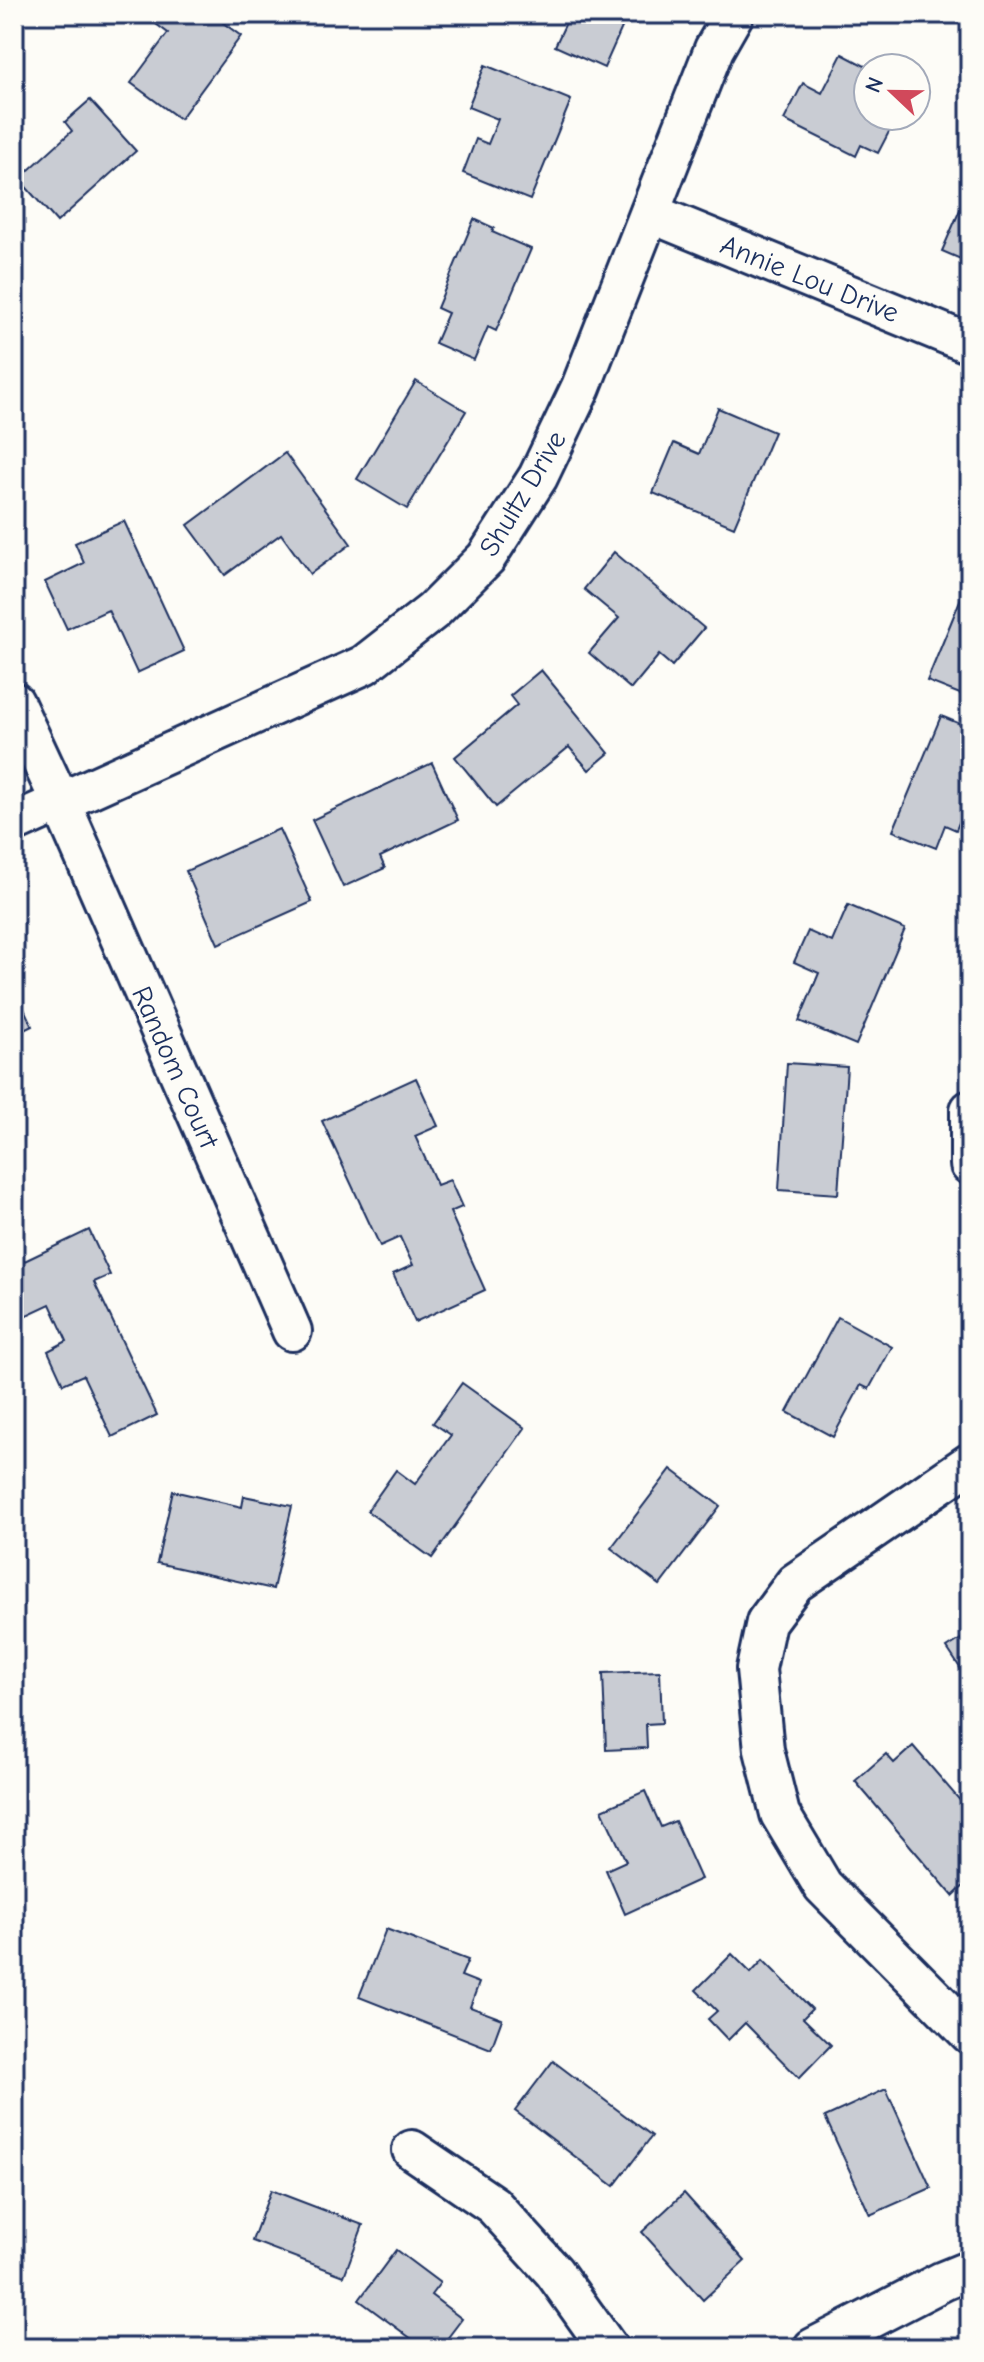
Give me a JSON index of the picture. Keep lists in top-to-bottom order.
{
  "streets": {
    "street": ["Annie Lou Drive", "Shultz Drive", "Random Court"]
  },
  "crossings": [
    ["Annie Lou Drive", "Shultz Drive"],
    ["Shultz Drive", "Random Court"]
  ],
  "north": "left"
}
